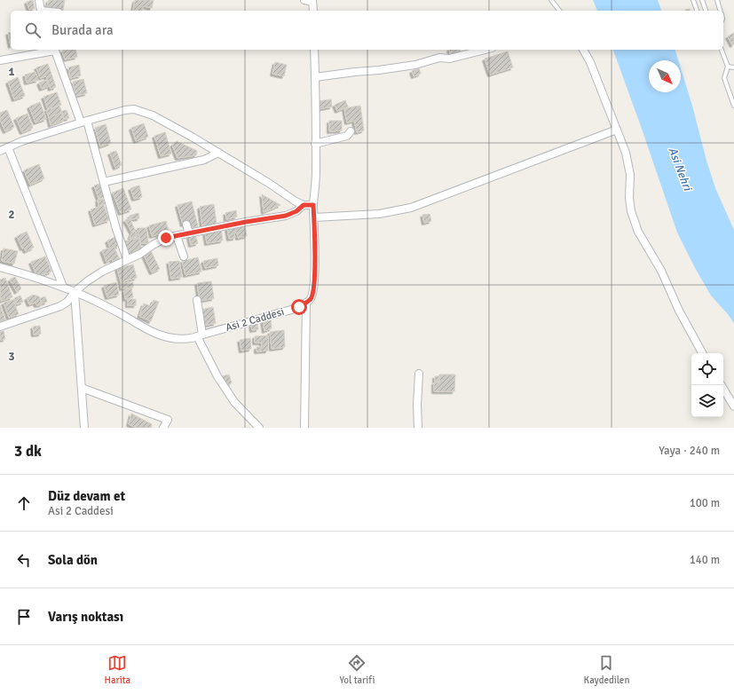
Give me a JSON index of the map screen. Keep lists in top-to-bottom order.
{
  "streets": {
    "street": ["Asi 2 Caddesi"]
  },
  "water": ["Asi Nehri"],
  "north": "bottom right",
  "page": {
    "search": "Burada ara",
    "heading": ["3 dk", "Yaya · 240 m"],
    "list": [
      ["Düz devam et", "Asi 2 Caddesi", "100 m"],
      ["Sola dön", "140 m"],
      "Varış noktası"
    ],
    "nav": ["Harita", "Yol tarifi", "Kaydedilen"]
  },
  "grid": {
    "rows": ["1", "2", "3"]
  }
}
